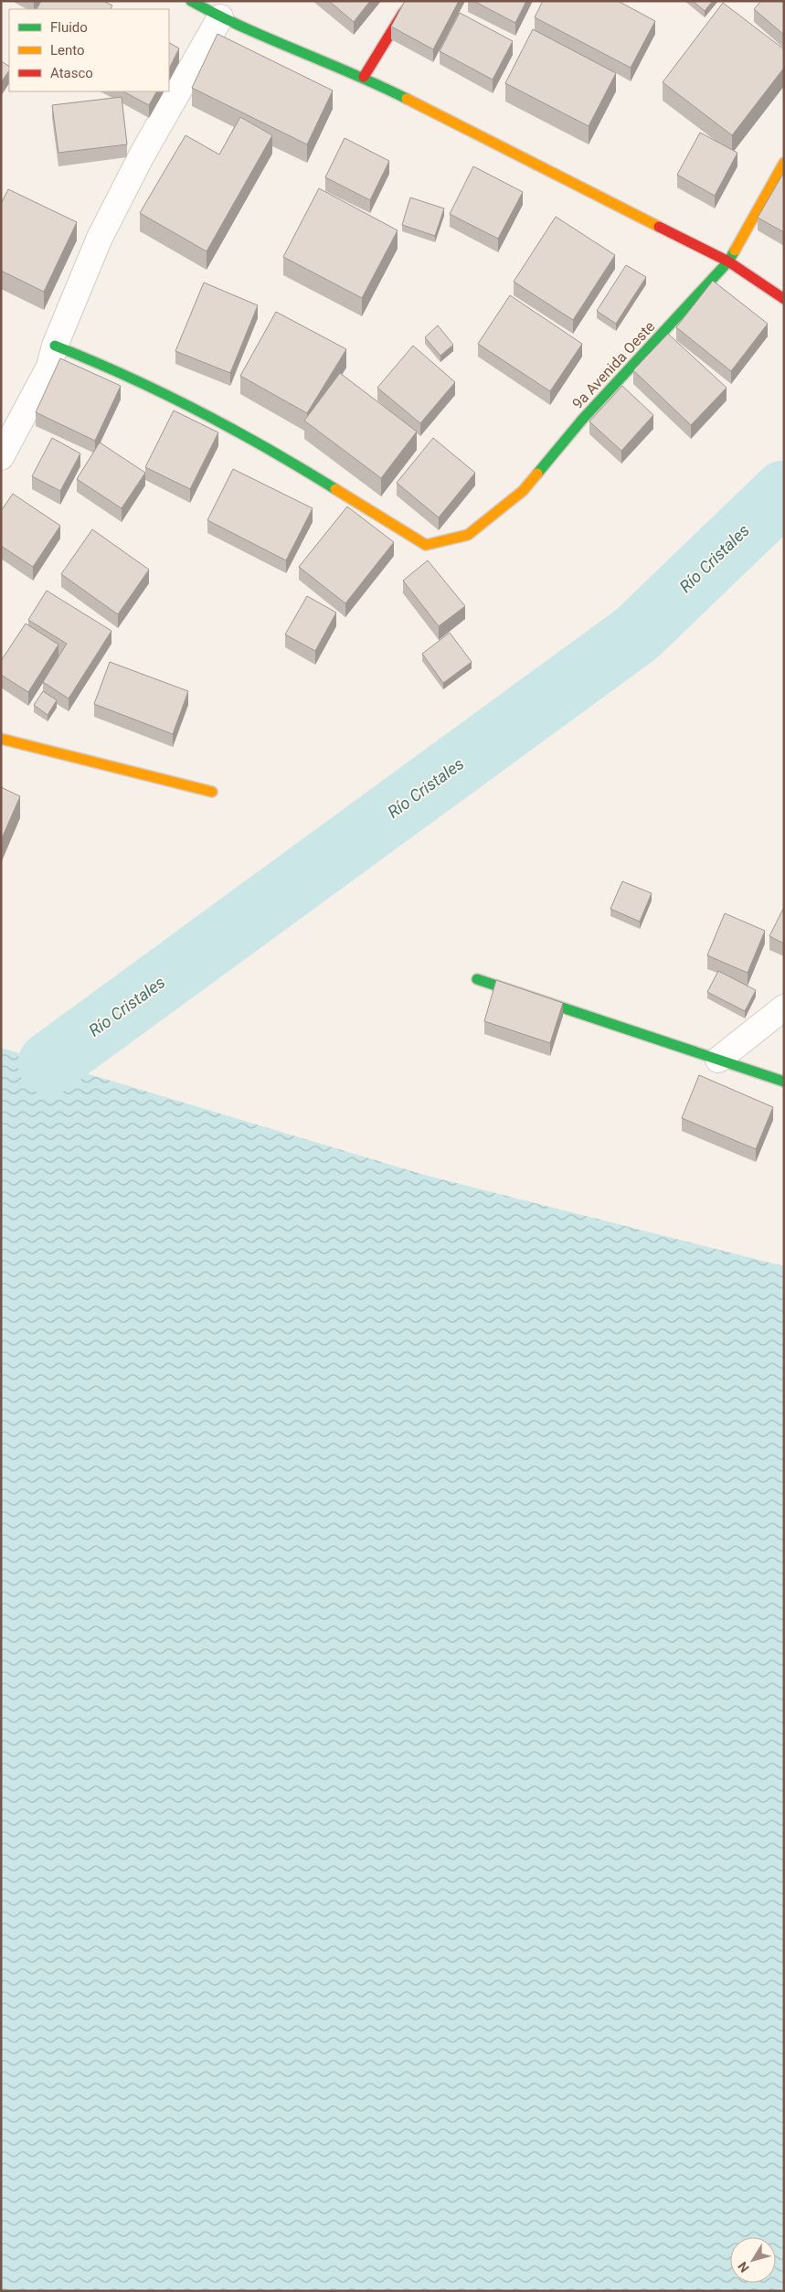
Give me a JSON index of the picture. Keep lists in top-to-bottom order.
{
  "streets": {
    "street": ["9a Avenida Oeste"]
  },
  "water": ["Río Cristales"],
  "legend": ["Fluido", "Lento", "Atasco"],
  "north": "bottom left"
}
